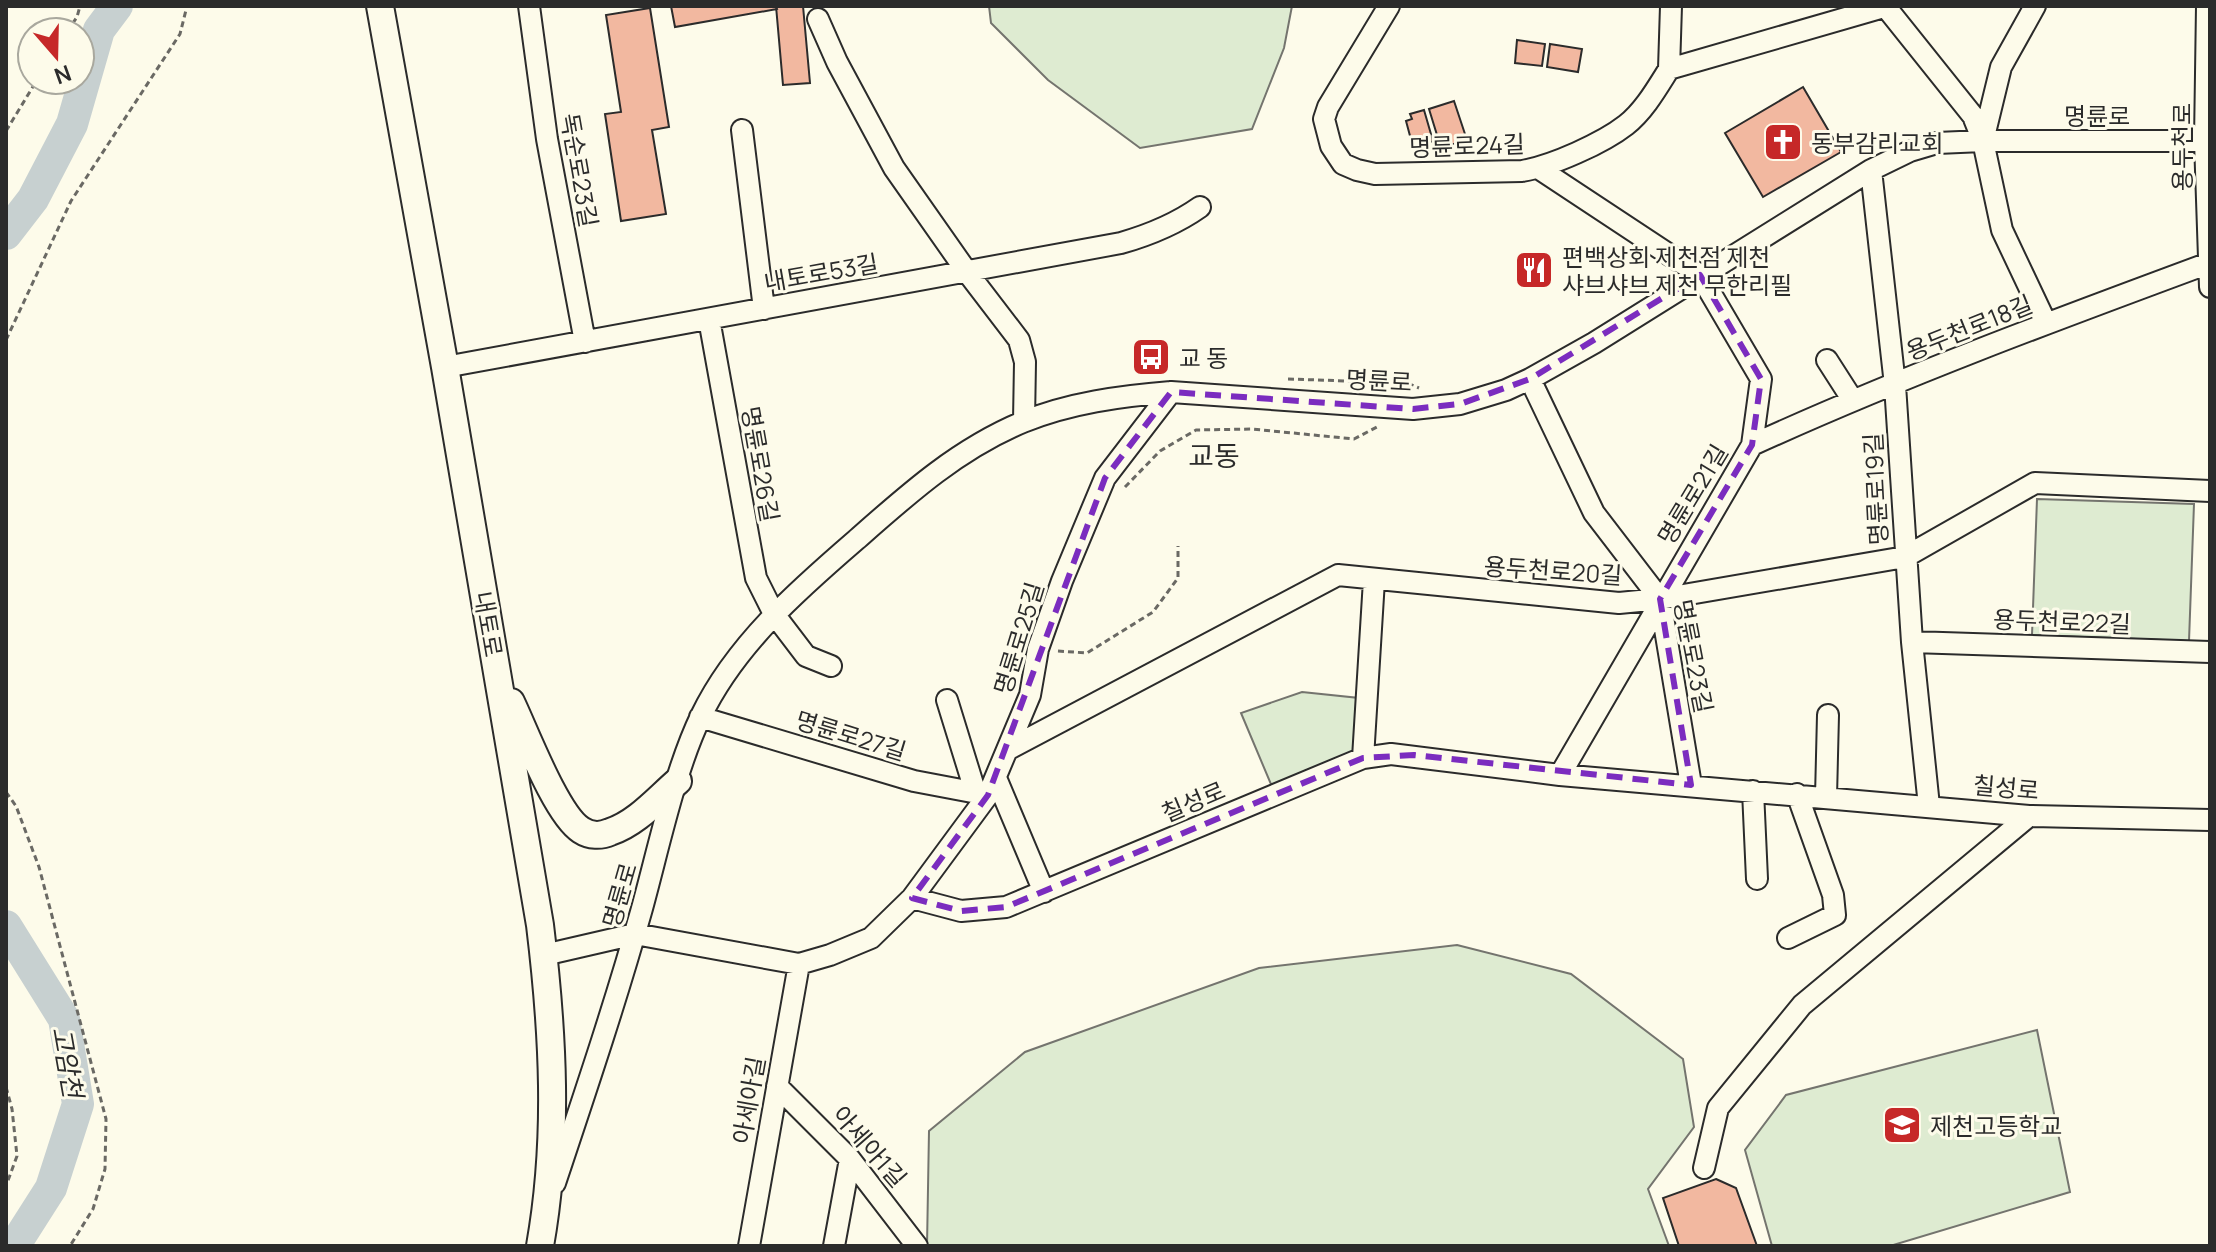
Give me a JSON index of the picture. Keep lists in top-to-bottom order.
{
  "streets": {
    "main road": ["내토로"],
    "street": [
      "명륜로",
      "명륜로24길",
      "용두천로",
      "독순로23길",
      "내토로53길",
      "용두천로18길",
      "명륜로26길",
      "명륜로19길",
      "명륜로21길",
      "용두천로20길",
      "용두천로22길",
      "명륜로25길",
      "명륜로23길",
      "명륜로27길",
      "칠성로",
      "아세아길",
      "아세아1길"
    ]
  },
  "crossings": [
    ["명륜로", "용두천로"],
    ["명륜로", "명륜로26길"],
    ["명륜로", "명륜로19길"],
    ["명륜로", "명륜로21길"],
    ["명륜로", "내토로"],
    ["명륜로", "명륜로25길"],
    ["명륜로", "명륜로23길"],
    ["명륜로", "명륜로27길"],
    ["용두천로", "용두천로18길"],
    ["독순로23길", "내토로53길"],
    ["내토로53길", "명륜로26길"],
    ["내토로53길", "내토로"],
    ["용두천로18길", "명륜로19길"],
    ["용두천로18길", "명륜로21길"],
    ["명륜로19길", "용두천로20길"],
    ["명륜로19길", "용두천로22길"],
    ["명륜로19길", "칠성로"],
    ["명륜로21길", "용두천로20길"],
    ["명륜로21길", "명륜로23길"],
    ["명륜로21길", "칠성로"],
    ["용두천로20길", "명륜로25길"],
    ["용두천로20길", "명륜로23길"],
    ["명륜로25길", "명륜로27길"],
    ["명륜로25길", "칠성로"],
    ["명륜로23길", "칠성로"],
    ["아세아길", "아세아1길"]
  ],
  "districts": ["교동"],
  "water": ["고암천"],
  "places": {
    "church": ["동부감리교회"],
    "restaurant": ["편백상회 제천점 제천 샤브샤브 제천 무한리필"],
    "bus stop": ["교 동"],
    "school or university": ["제천고등학교"]
  },
  "north": "bottom"
}
